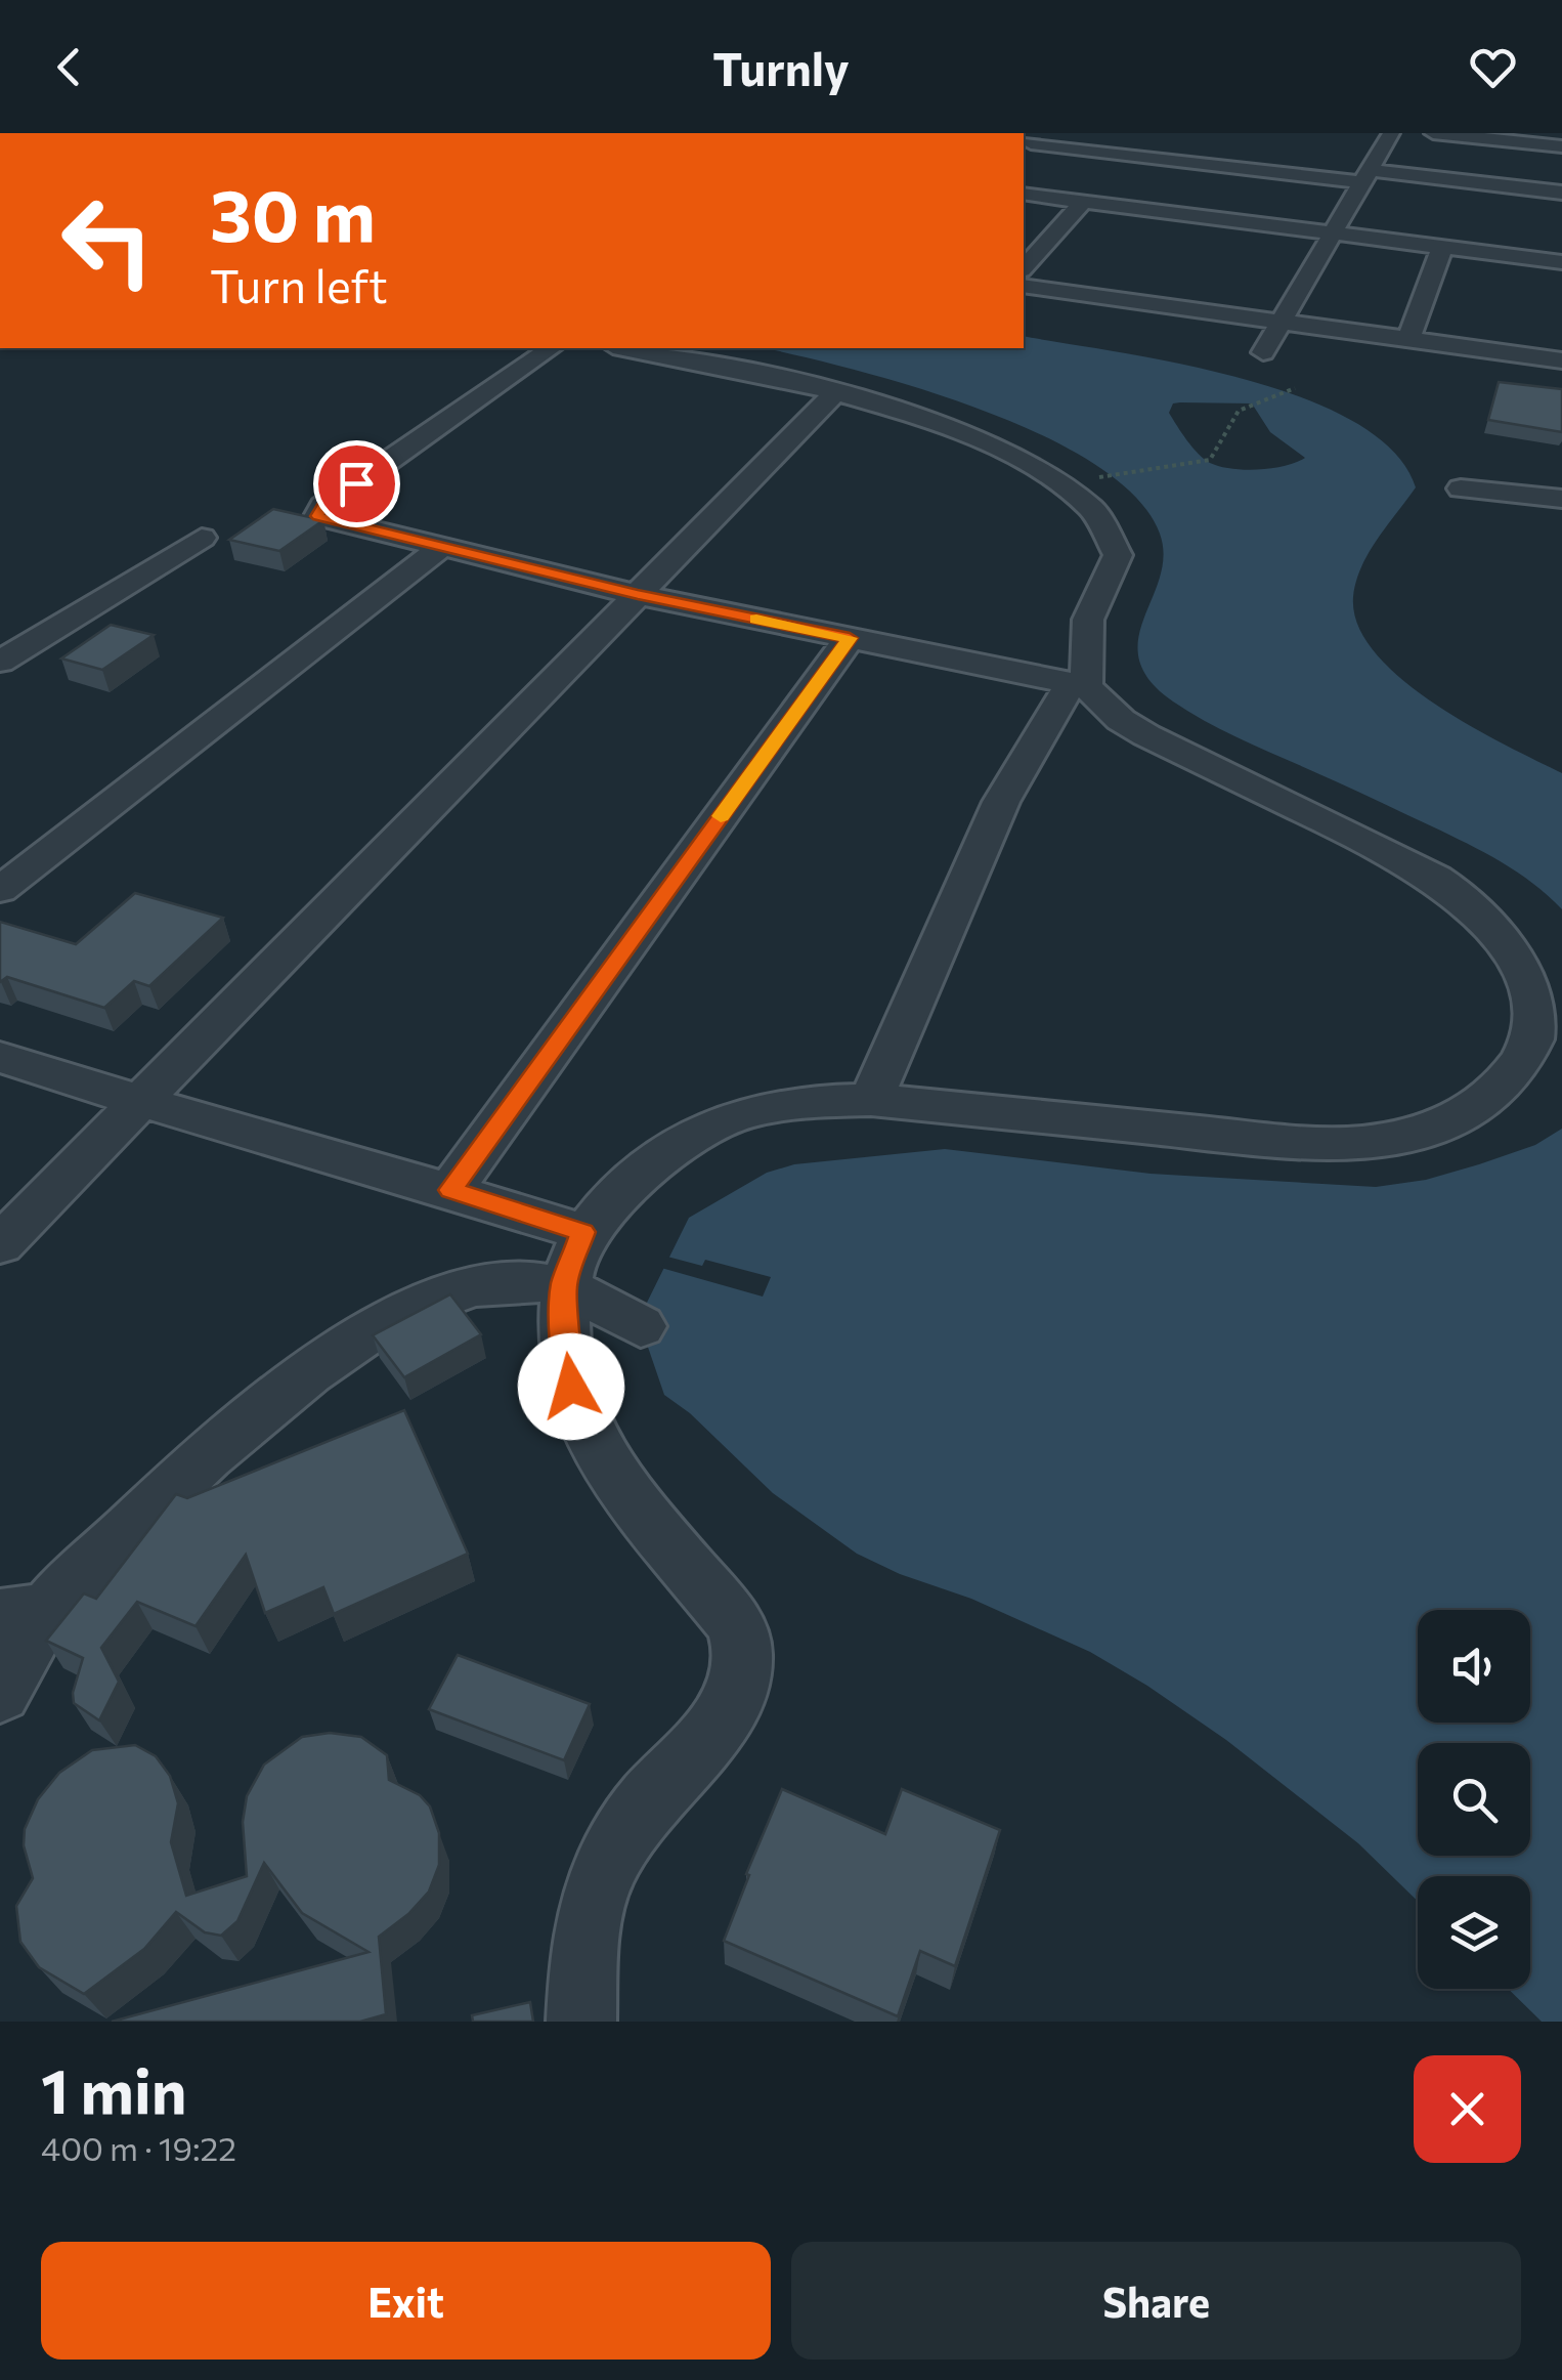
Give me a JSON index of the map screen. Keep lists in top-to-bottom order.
{
  "page": {
    "header": "Turnly",
    "turn": ["30 m", "Turn left"],
    "heading": ["1 min", "400 m · 19:22"],
    "buttons": ["Exit", "Share"]
  }
}
